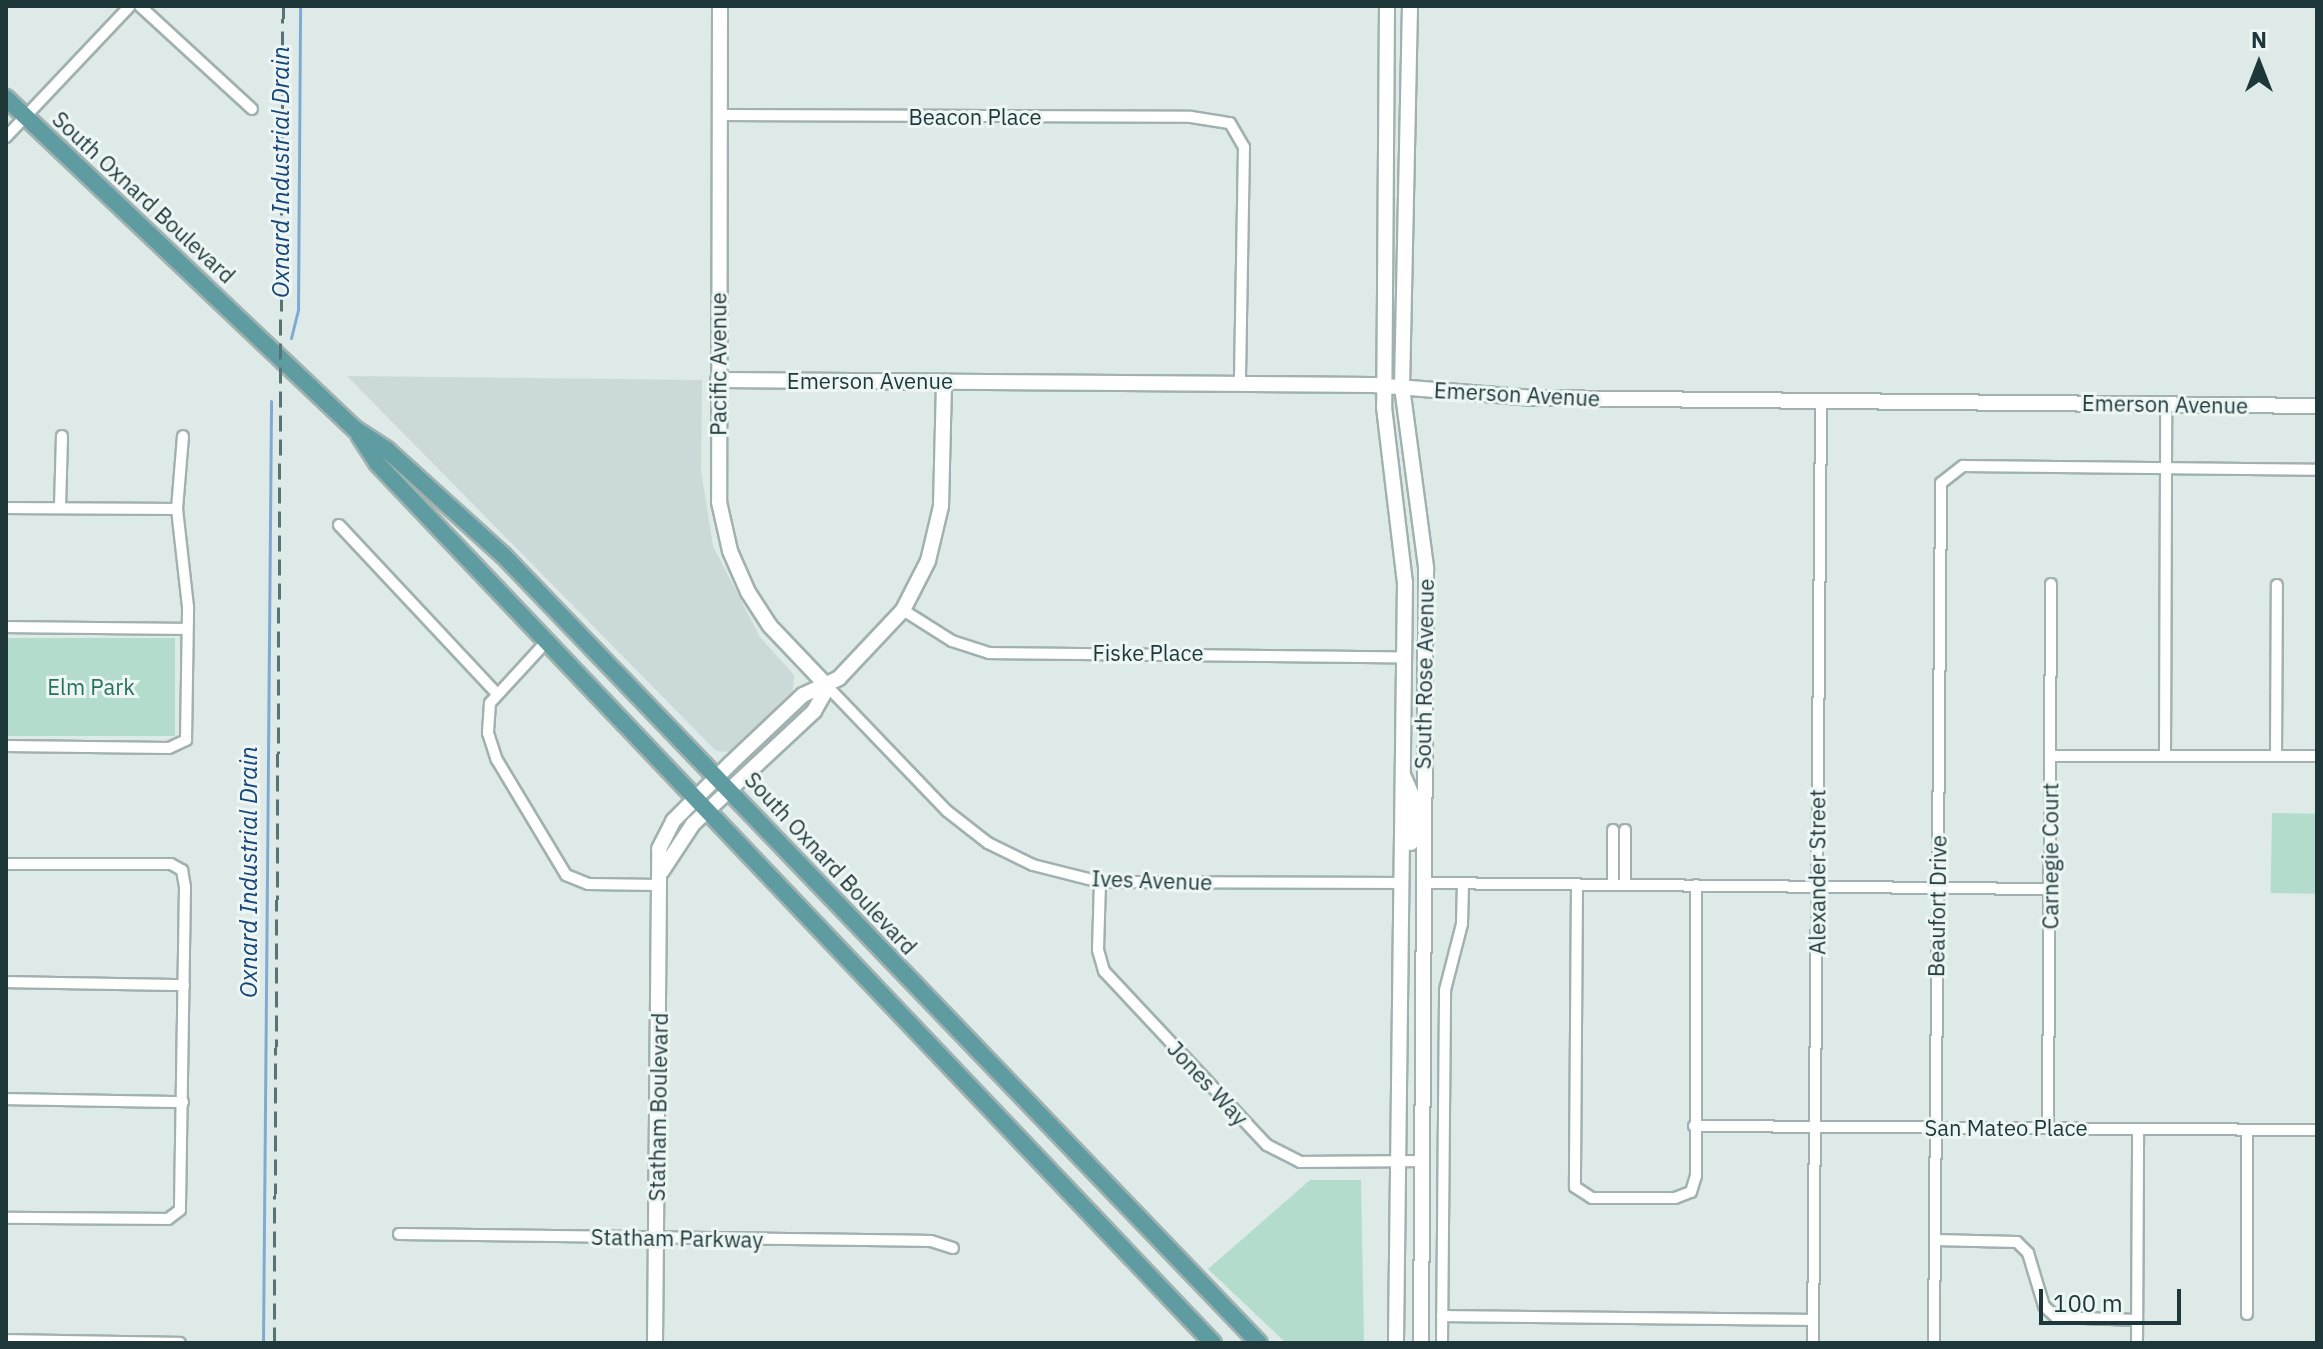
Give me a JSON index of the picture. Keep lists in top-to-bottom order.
{
  "streets": {
    "main road": ["South Oxnard Boulevard"],
    "street": [
      "Beacon Place",
      "Pacific Avenue",
      "Emerson Avenue",
      "Fiske Place",
      "South Rose Avenue",
      "Carnegie Court",
      "Alexander Street",
      "Ives Avenue",
      "Beaufort Drive",
      "Jones Way",
      "Statham Boulevard",
      "San Mateo Place",
      "Statham Parkway"
    ]
  },
  "crossings": [
    ["Beacon Place", "Pacific Avenue"],
    ["Beacon Place", "Emerson Avenue"],
    ["South Oxnard Boulevard", "Statham Boulevard"],
    ["Pacific Avenue", "Emerson Avenue"],
    ["Pacific Avenue", "Ives Avenue"],
    ["Pacific Avenue", "Statham Boulevard"],
    ["Emerson Avenue", "South Rose Avenue"],
    ["Emerson Avenue", "Alexander Street"],
    ["Emerson Avenue", "Statham Boulevard"],
    ["Fiske Place", "South Rose Avenue"],
    ["Fiske Place", "Statham Boulevard"],
    ["South Rose Avenue", "Ives Avenue"],
    ["South Rose Avenue", "Jones Way"],
    ["Carnegie Court", "San Mateo Place"],
    ["Alexander Street", "San Mateo Place"],
    ["Ives Avenue", "Jones Way"],
    ["Ives Avenue", "Statham Boulevard"],
    ["Beaufort Drive", "San Mateo Place"],
    ["Statham Boulevard", "Statham Parkway"]
  ],
  "water": ["Oxnard Industrial Drain"],
  "parks": ["Elm Park"],
  "scale_bar": "100 m",
  "north": "top"
}
